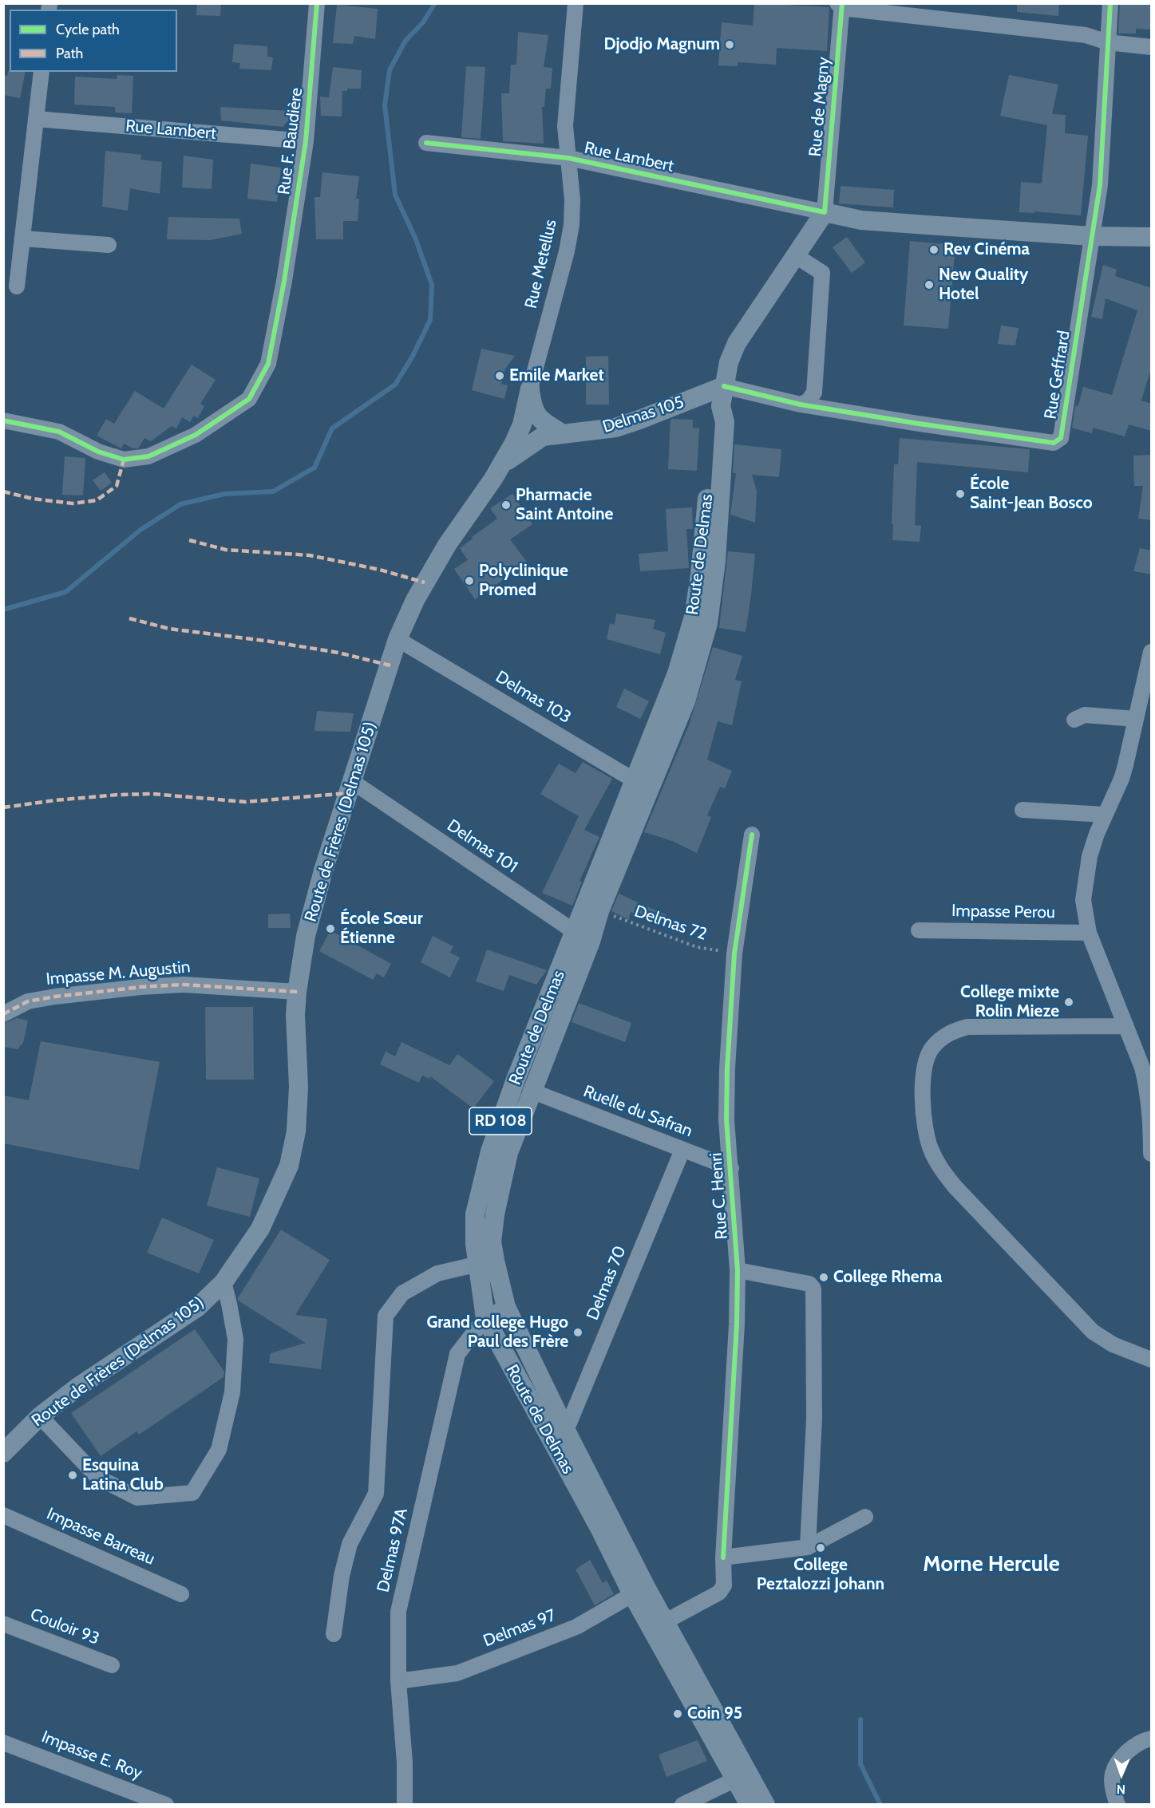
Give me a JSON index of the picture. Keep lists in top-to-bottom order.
{
  "streets": {
    "main road": [
      "Rue Lambert",
      "Delmas 105",
      "Route de Delmas",
      "Route de Frères (Delmas 105)",
      "RD 108"
    ],
    "street": [
      "Rue de Magny",
      "Rue F. Baudière",
      "Rue Metellus",
      "Rue Geffrard",
      "Delmas 103",
      "Delmas 101",
      "Impasse Perou",
      "Impasse M. Augustin",
      "Ruelle du Safran",
      "Rue C. Henri",
      "Delmas 70",
      "Impasse Barreau",
      "Delmas 97A",
      "Couloir 93",
      "Delmas 97",
      "Impasse E. Roy"
    ],
    "path": ["Delmas 72"]
  },
  "crossings": [
    ["Rue de Magny", "Rue Lambert"],
    ["Rue de Magny", "Route de Delmas"],
    ["Rue Lambert", "Rue F. Baudière"],
    ["Rue Lambert", "Rue Metellus"],
    ["Rue Lambert", "Rue Geffrard"],
    ["Rue Lambert", "Route de Delmas"],
    ["Rue Metellus", "Route de Frères (Delmas 105)"],
    ["Rue Geffrard", "Delmas 105"],
    ["Rue Geffrard", "Route de Delmas"],
    ["Delmas 105", "Route de Delmas"],
    ["Delmas 105", "Route de Frères (Delmas 105)"],
    ["Route de Delmas", "Delmas 103"],
    ["Route de Delmas", "Delmas 101"],
    ["Route de Delmas", "Delmas 72"],
    ["Route de Delmas", "Ruelle du Safran"],
    ["Route de Delmas", "Rue C. Henri"],
    ["Route de Delmas", "Delmas 70"],
    ["Route de Delmas", "Delmas 97A"],
    ["Route de Delmas", "Delmas 97"],
    ["Delmas 103", "Route de Frères (Delmas 105)"],
    ["Route de Frères (Delmas 105)", "Delmas 101"],
    ["Route de Frères (Delmas 105)", "Impasse M. Augustin"],
    ["Delmas 72", "Rue C. Henri"],
    ["Ruelle du Safran", "Rue C. Henri"],
    ["Ruelle du Safran", "Delmas 70"],
    ["Delmas 97A", "Delmas 97"]
  ],
  "districts": ["Morne Hercule"],
  "places": [
    "Djodjo Magnum",
    "Rev Cinéma",
    "New Quality Hotel",
    "Emile Market",
    "École Saint-Jean Bosco",
    "Pharmacie Saint Antoine",
    "Polyclinique Promed",
    "École Sœur Étienne",
    "College mixte Rolin Mieze",
    "College Rhema",
    "Grand college Hugo Paul des Frère",
    "Esquina Latina Club",
    "College Peztalozzi Johann",
    "Coin 95"
  ],
  "legend": ["Cycle path", "Path"],
  "north": "bottom"
}
